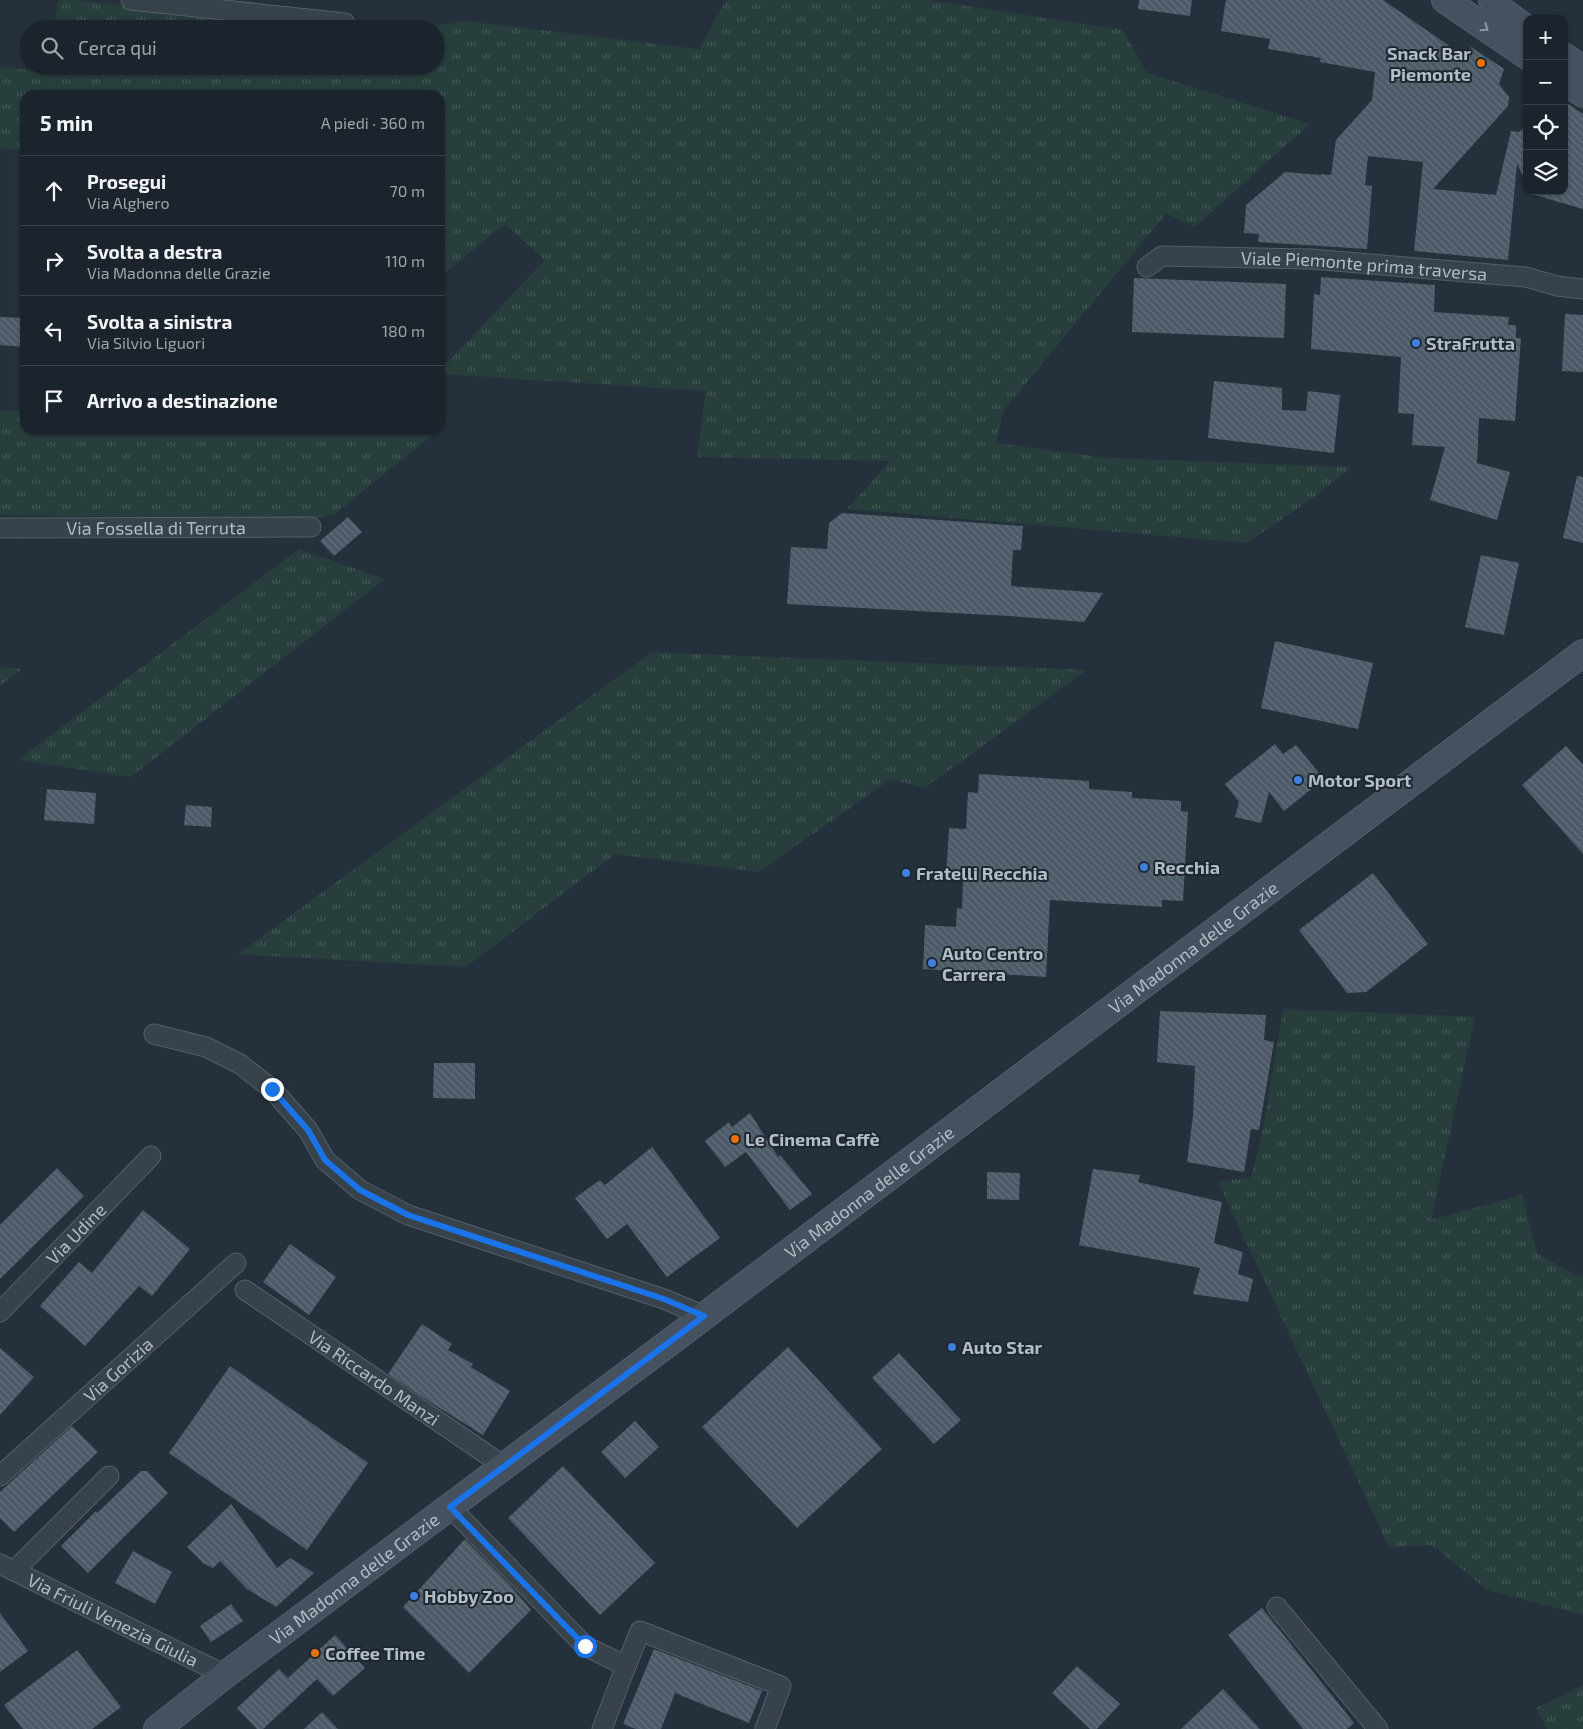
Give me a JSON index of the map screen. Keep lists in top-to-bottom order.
{
  "streets": {
    "street": [
      "Viale Piemonte prima traversa",
      "Via Fossella di Terruta",
      "Via Madonna delle Grazie",
      "Via Udine",
      "Via Gorizia",
      "Via Riccardo Manzi",
      "Via Friuli Venezia Giulia"
    ]
  },
  "crossings": [
    ["Via Madonna delle Grazie", "Via Riccardo Manzi"],
    ["Via Madonna delle Grazie", "Via Friuli Venezia Giulia"]
  ],
  "places": [
    "Snack Bar Piemonte",
    "StraFrutta",
    "Motor Sport",
    "Recchia",
    "Fratelli Recchia",
    "Auto Centro Carrera",
    "Le Cinema Caffè",
    "Auto Star",
    "Hobby Zoo",
    "Coffee Time"
  ],
  "page": {
    "map_buttons": ["+", "−"],
    "search": "Cerca qui",
    "heading": ["5 min", "A piedi · 360 m"],
    "list": [
      ["Prosegui", "Via Alghero", "70 m"],
      ["Svolta a destra", "Via Madonna delle Grazie", "110 m"],
      ["Svolta a sinistra", "Via Silvio Liguori", "180 m"],
      "Arrivo a destinazione"
    ]
  }
}
